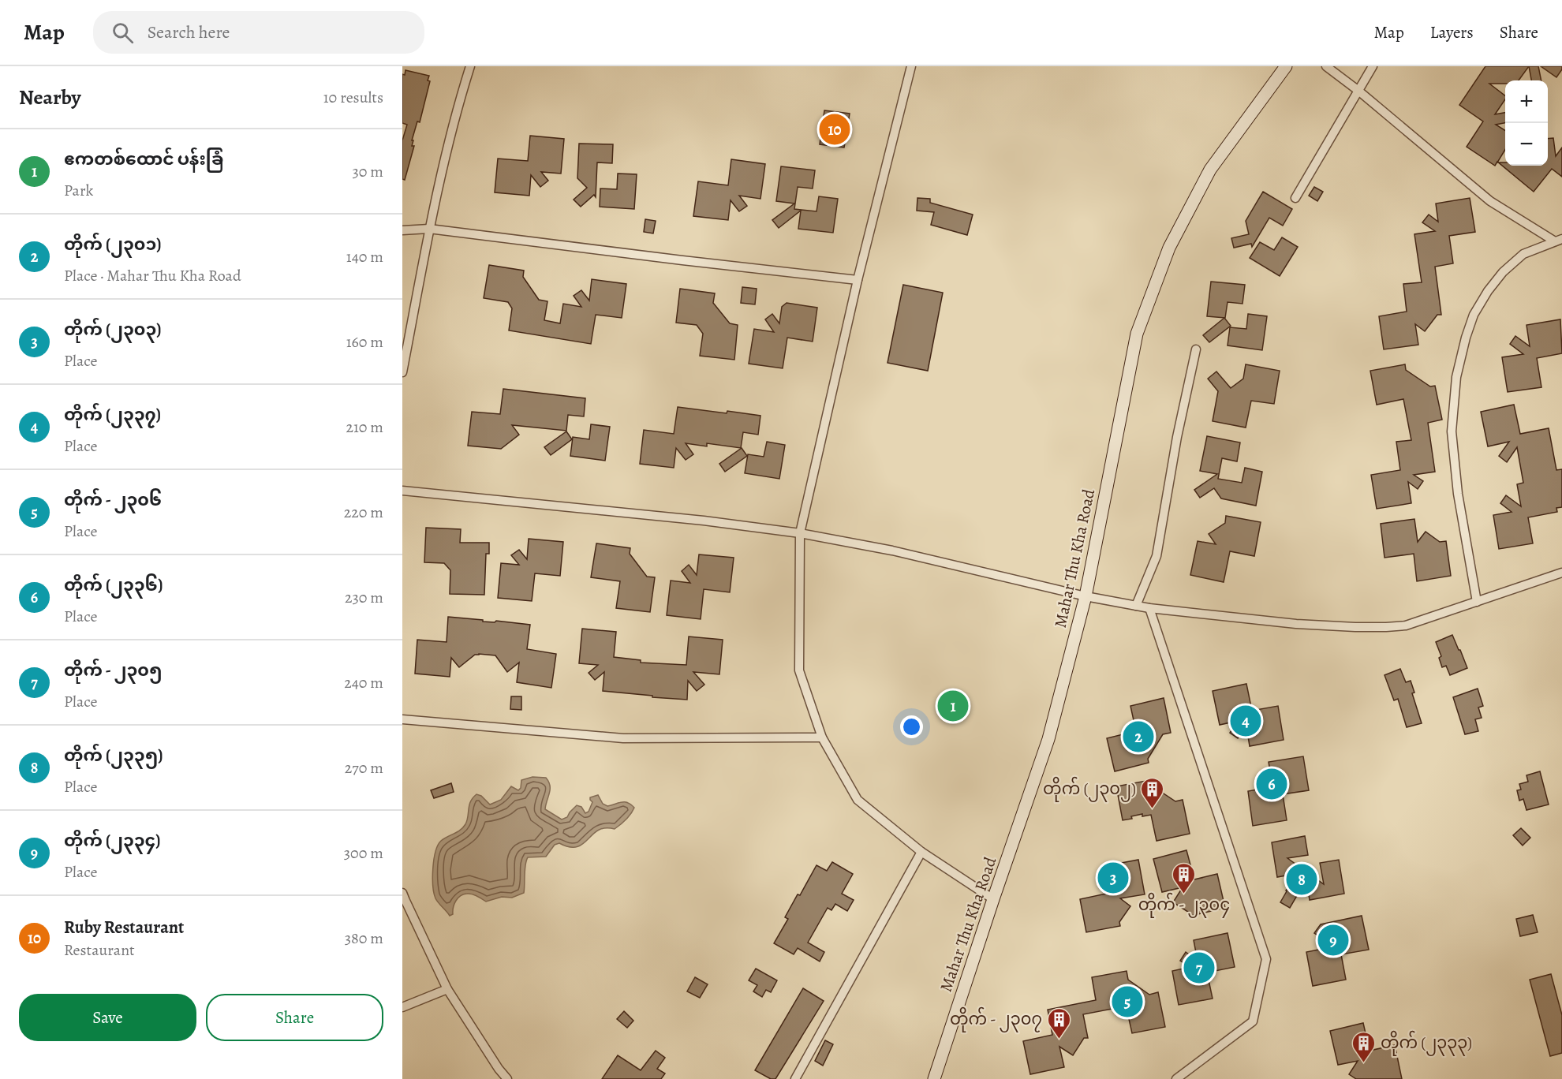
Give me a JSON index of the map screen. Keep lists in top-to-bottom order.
{
  "streets": {
    "main road": ["Mahar Thu Kha Road"]
  },
  "places": {
    "building": [
      "တိုက် (၂၃၀၂)",
      "တိုက် - ၂၃၀၄",
      "တိုက် - ၂၃၀၇",
      "တိုက် (၂၃၃၃)"
    ]
  },
  "page": {
    "header": "Map",
    "search": "Search here",
    "nav": ["Map", "Layers", "Share"],
    "heading": ["Nearby", "10 results"],
    "map_buttons": ["+", "−"],
    "pins": [
      "10",
      "1",
      "4",
      "2",
      "6",
      "3",
      "8",
      "9",
      "7",
      "5"
    ],
    "list": [
      {
        "mark": "1",
        "name": "ဧကတစ်ထောင် ပန်းခြံ",
        "note": "Park",
        "value": "30 m"
      },
      {
        "mark": "2",
        "name": "တိုက် (၂၃၀၁)",
        "note": "Place · Mahar Thu Kha Road",
        "value": "140 m"
      },
      {
        "mark": "3",
        "name": "တိုက် (၂၃၀၃)",
        "note": "Place",
        "value": "160 m"
      },
      {
        "mark": "4",
        "name": "တိုက် (၂၃၃၇)",
        "note": "Place",
        "value": "210 m"
      },
      {
        "mark": "5",
        "name": "တိုက် - ၂၃၀၆",
        "note": "Place",
        "value": "220 m"
      },
      {
        "mark": "6",
        "name": "တိုက် (၂၃၃၆)",
        "note": "Place",
        "value": "230 m"
      },
      {
        "mark": "7",
        "name": "တိုက် - ၂၃၀၅",
        "note": "Place",
        "value": "240 m"
      },
      {
        "mark": "8",
        "name": "တိုက် (၂၃၃၅)",
        "note": "Place",
        "value": "270 m"
      },
      {
        "mark": "9",
        "name": "တိုက် (၂၃၃၄)",
        "note": "Place",
        "value": "300 m"
      },
      {
        "mark": "10",
        "name": "Ruby Restaurant",
        "note": "Restaurant",
        "value": "380 m"
      }
    ],
    "buttons": ["Save", "Share"]
  }
}
